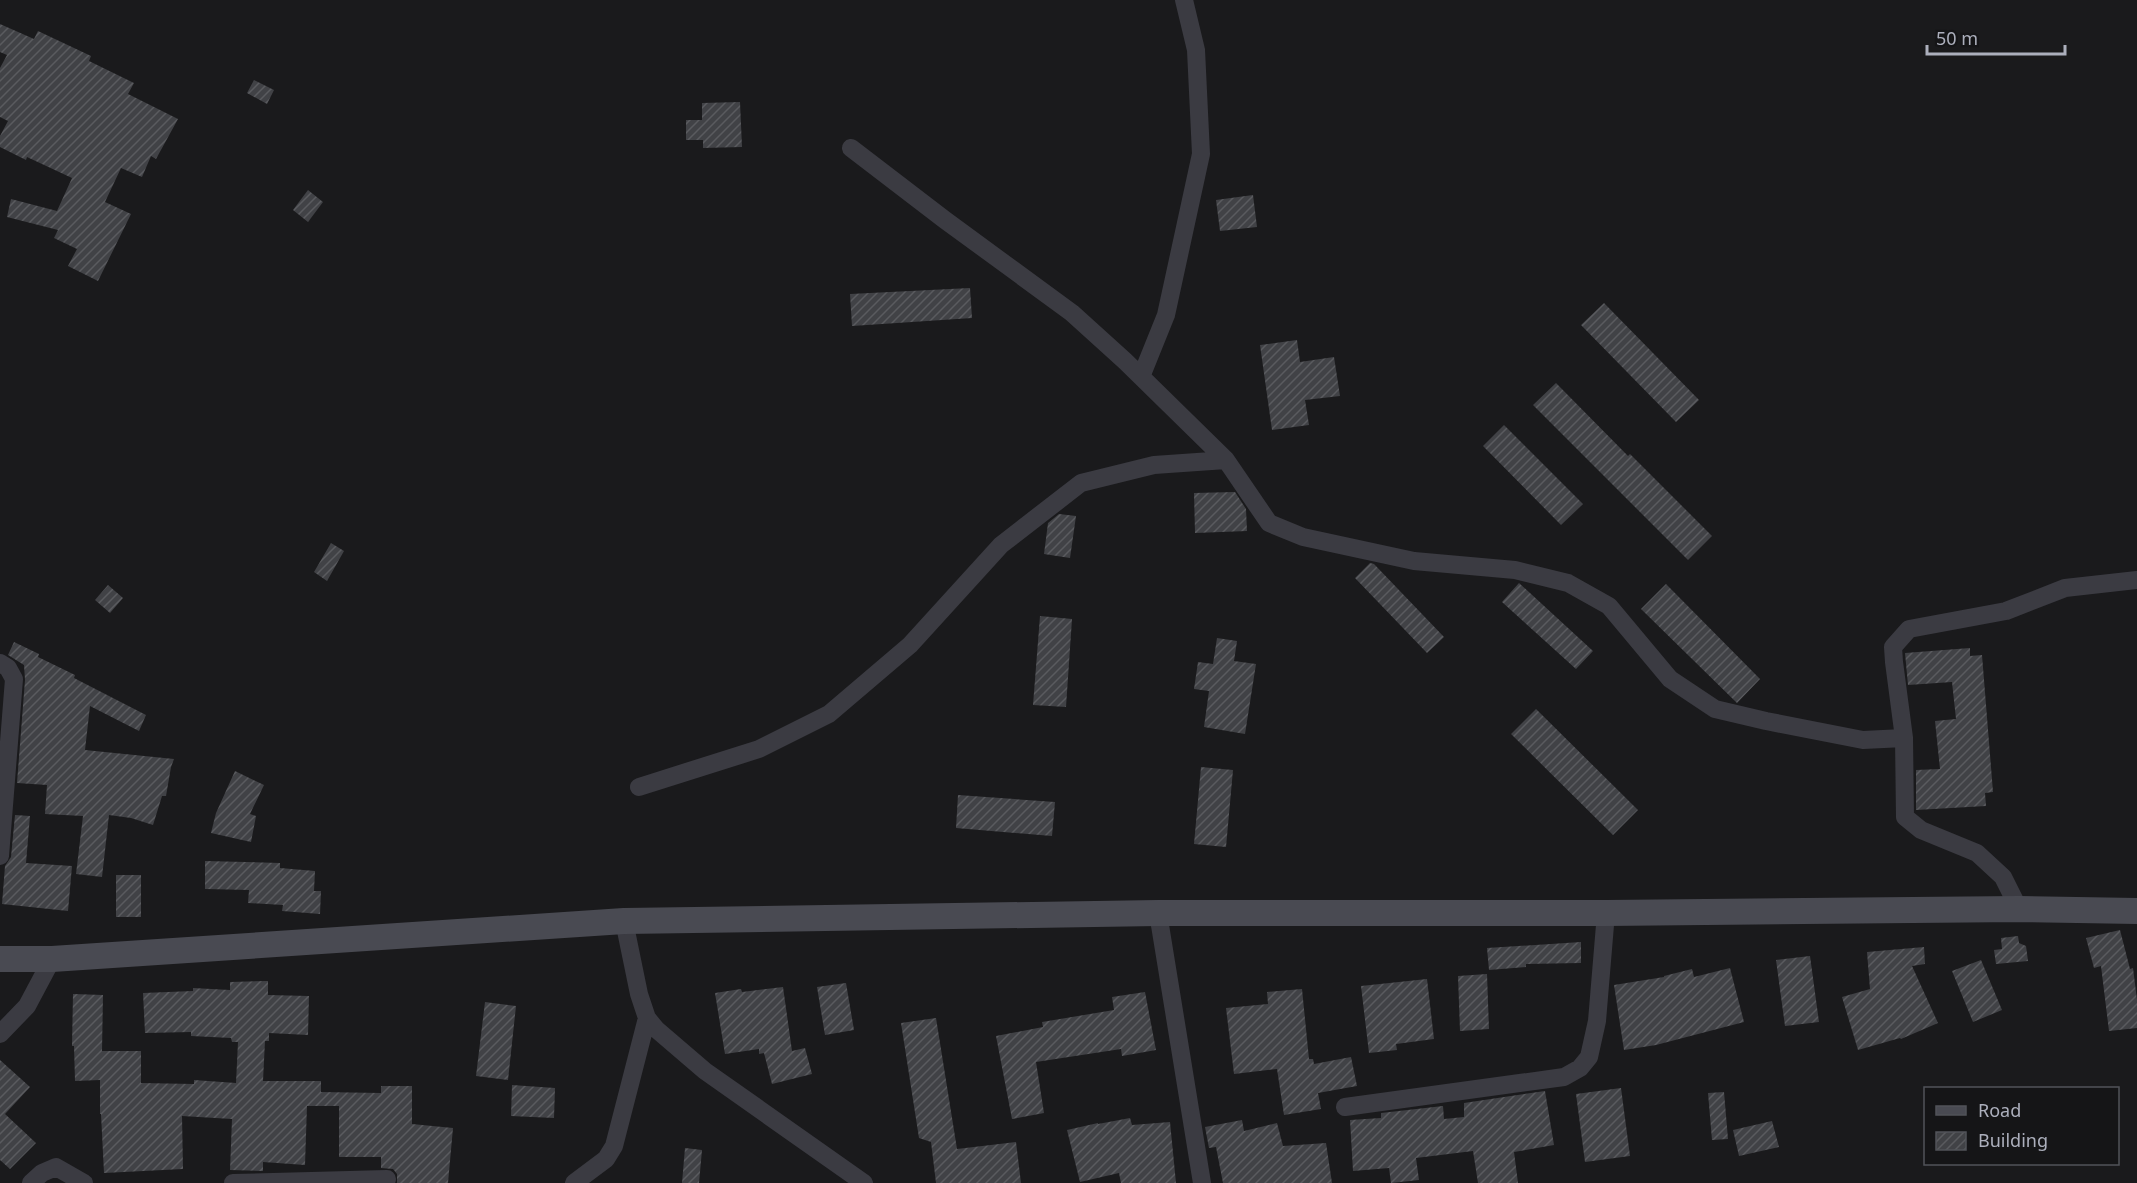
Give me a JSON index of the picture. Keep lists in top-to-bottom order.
{
  "legend": ["Road", "Building"],
  "scale_bar": "50 m"
}
